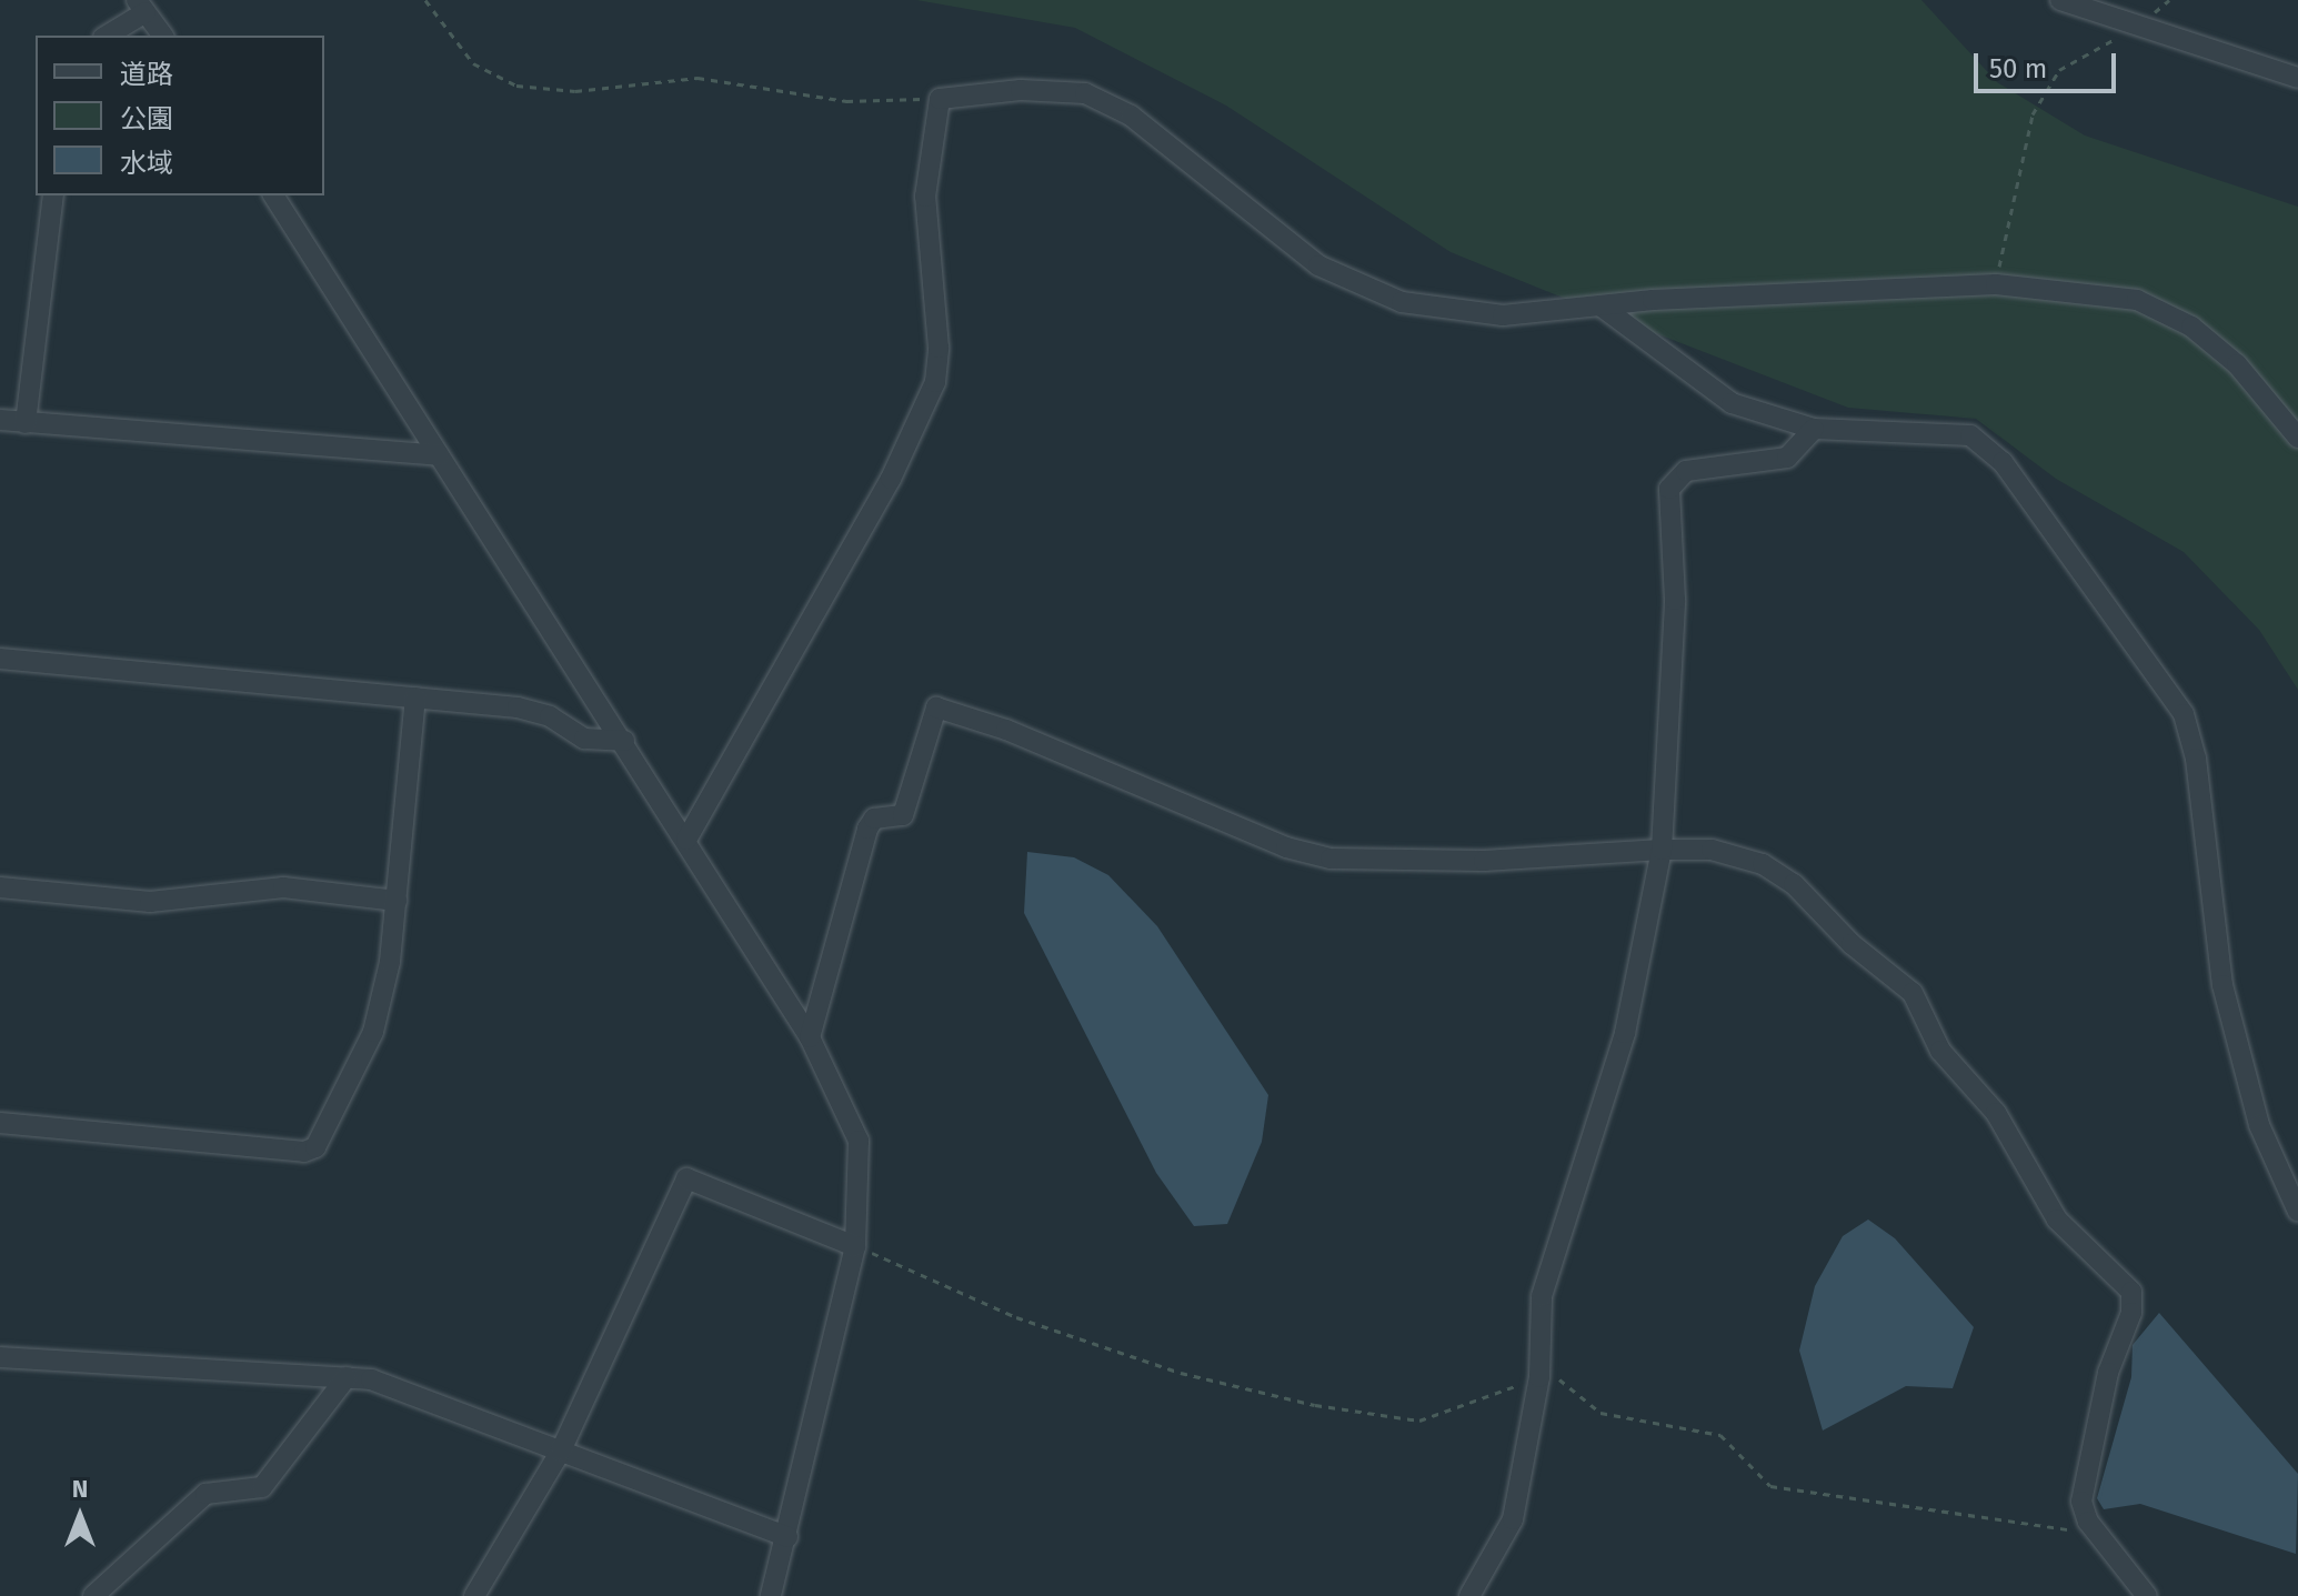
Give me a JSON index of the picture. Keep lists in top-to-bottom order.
{
  "legend": ["道路", "公園", "水域"],
  "scale_bar": "50 m",
  "north": "top"
}
